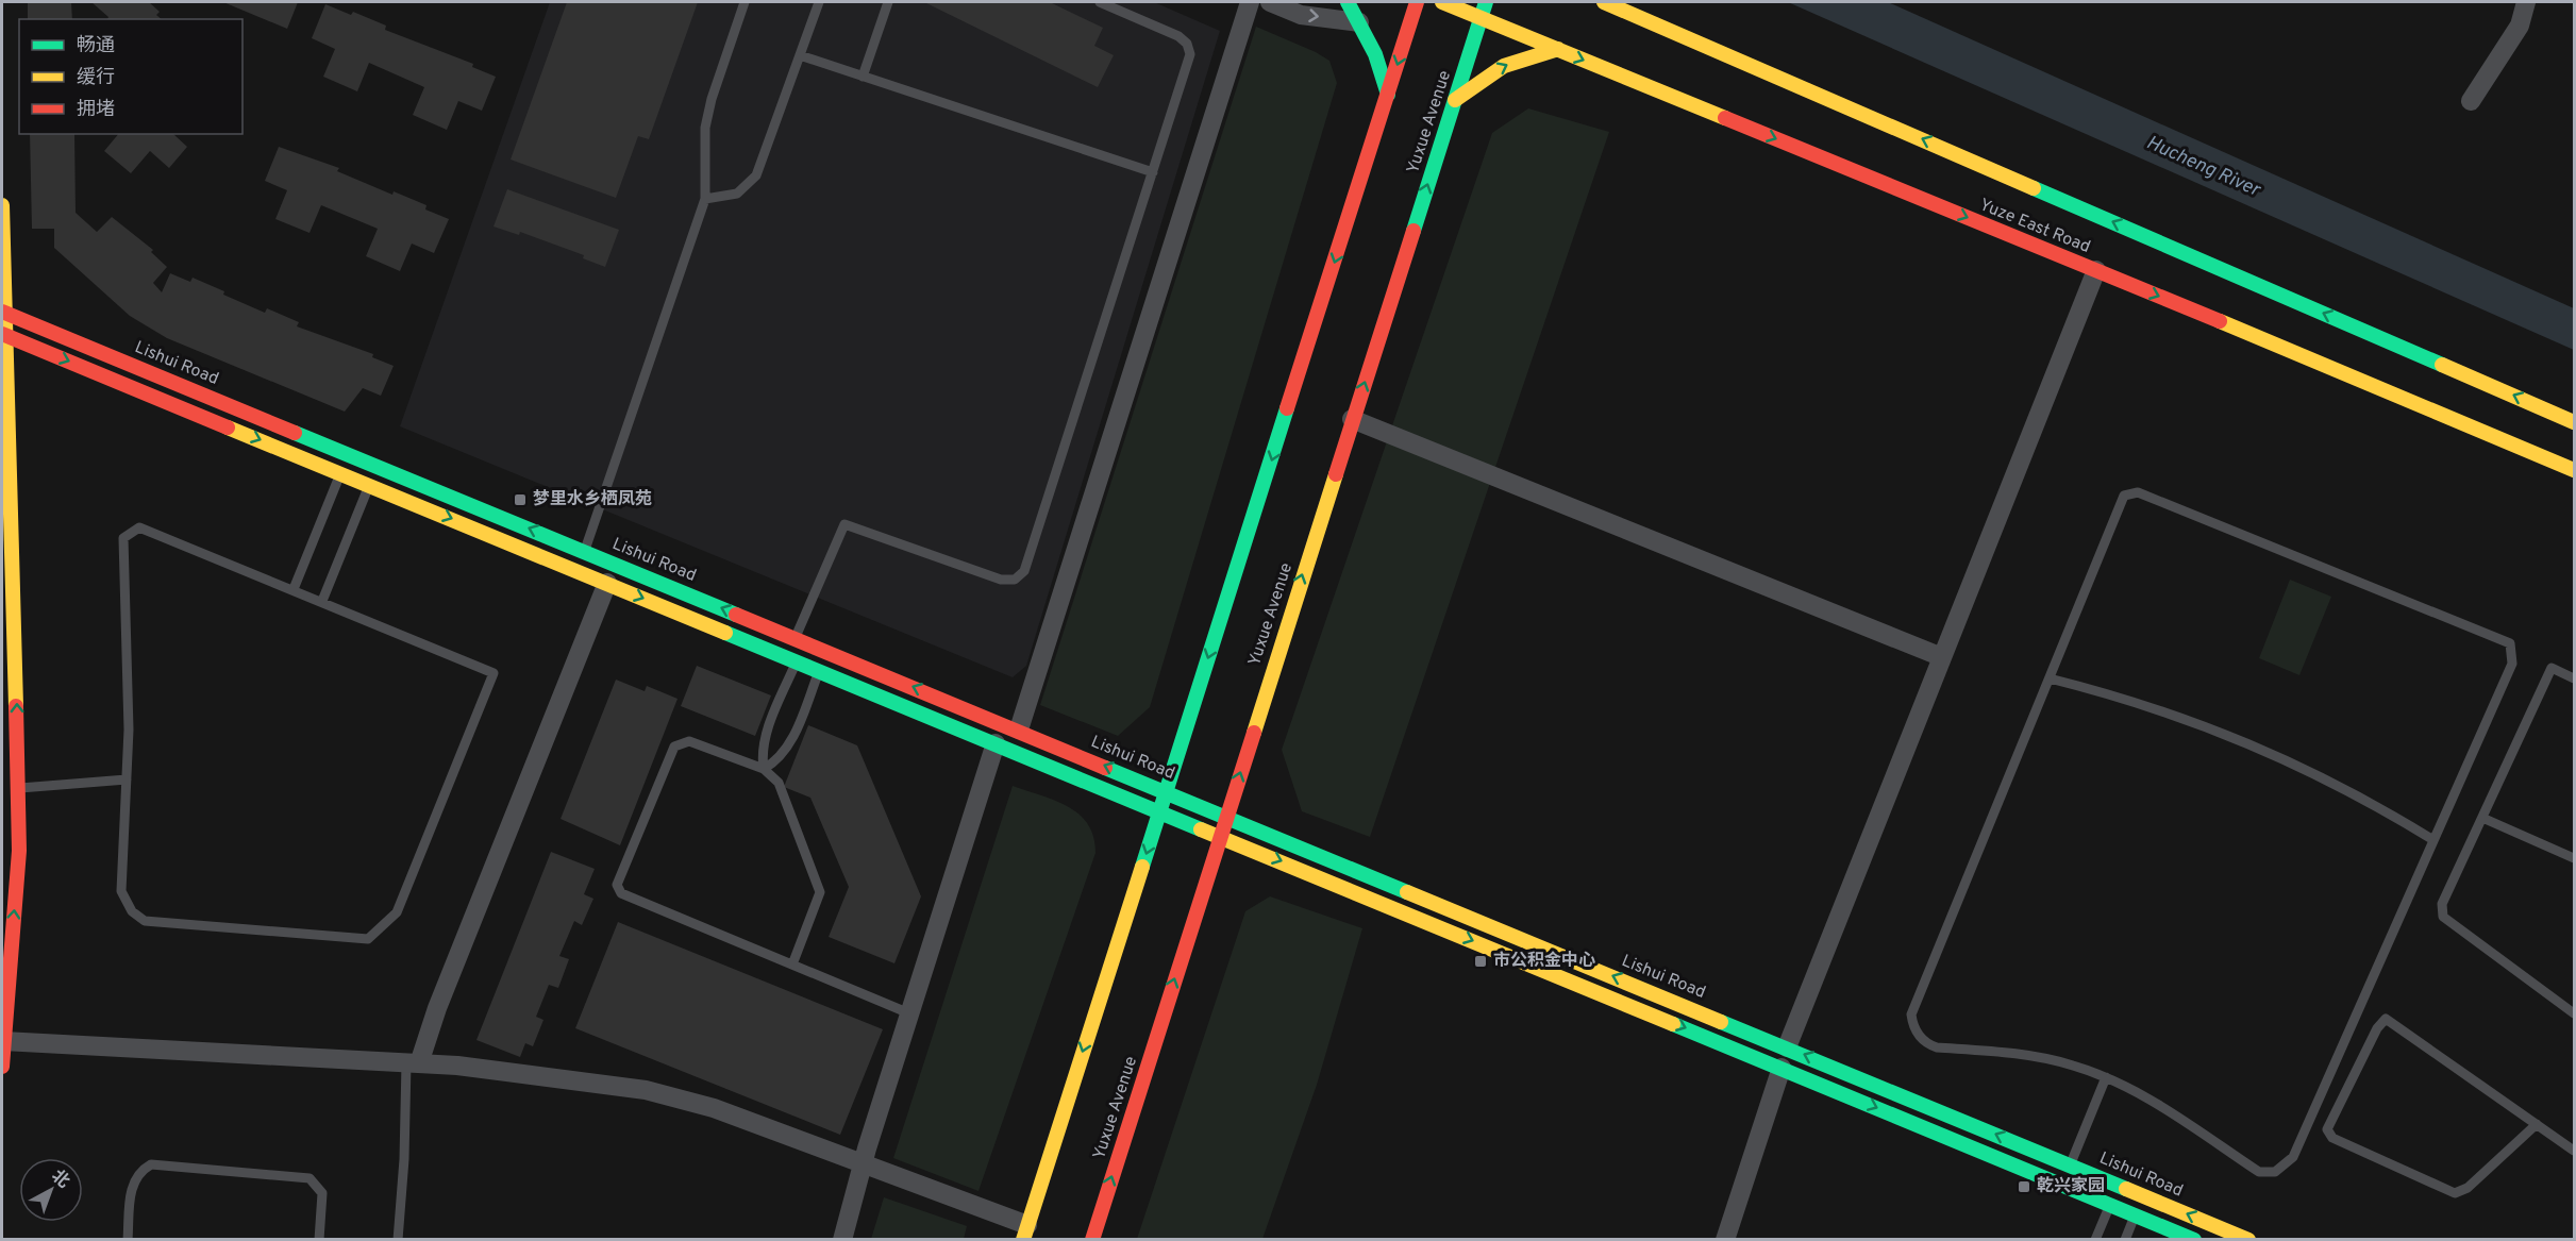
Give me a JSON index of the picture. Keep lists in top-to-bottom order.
{
  "streets": {
    "main road": ["Yuxue Avenue", "Yuze East Road", "Lishui Road"]
  },
  "crossings": [
    ["Yuxue Avenue", "Yuze East Road"],
    ["Yuxue Avenue", "Lishui Road"]
  ],
  "water": ["Hucheng River"],
  "places": {
    "transit": ["梦里水乡栖凤苑", "市公积金中心", "乾兴家园"]
  },
  "legend": ["畅通", "缓行", "拥堵"],
  "north": "top right"
}
